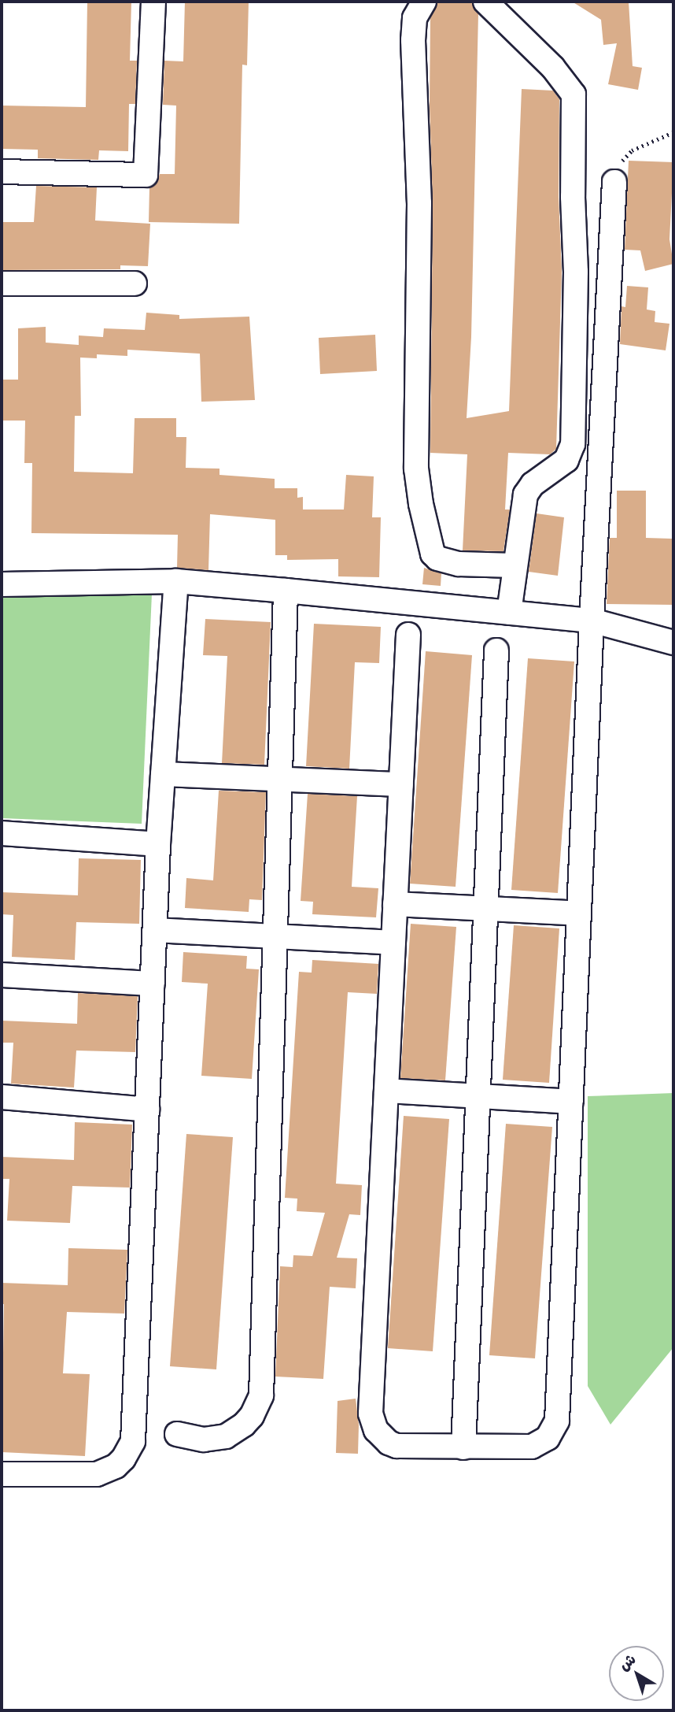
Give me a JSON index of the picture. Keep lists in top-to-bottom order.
{
  "north": "top left"
}
